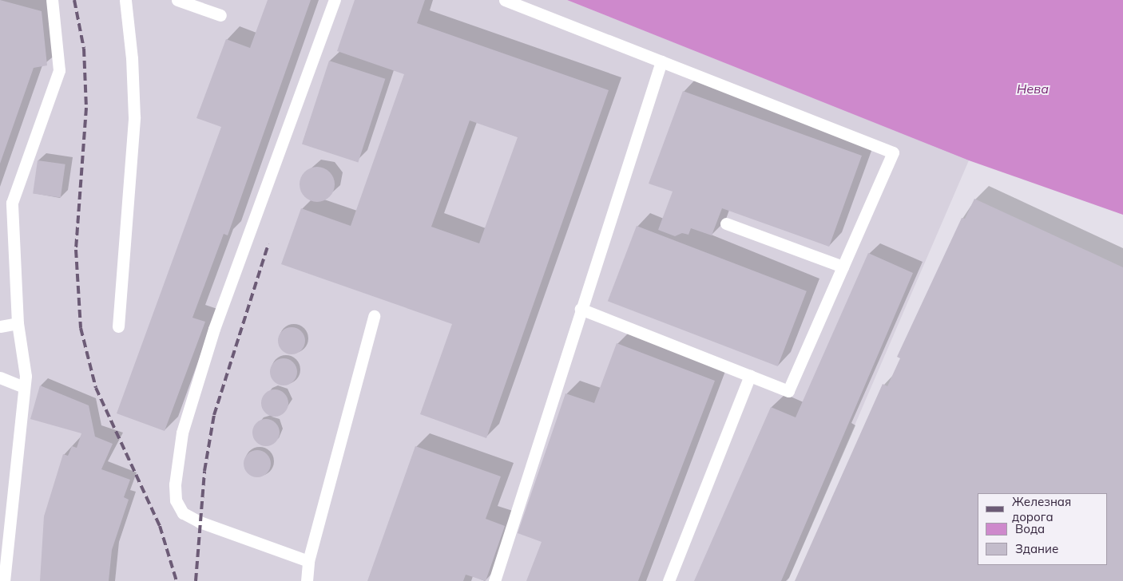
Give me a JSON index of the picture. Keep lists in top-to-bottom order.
{
  "water": ["Нева"],
  "legend": ["Железная дорога", "Вода", "Здание"]
}
